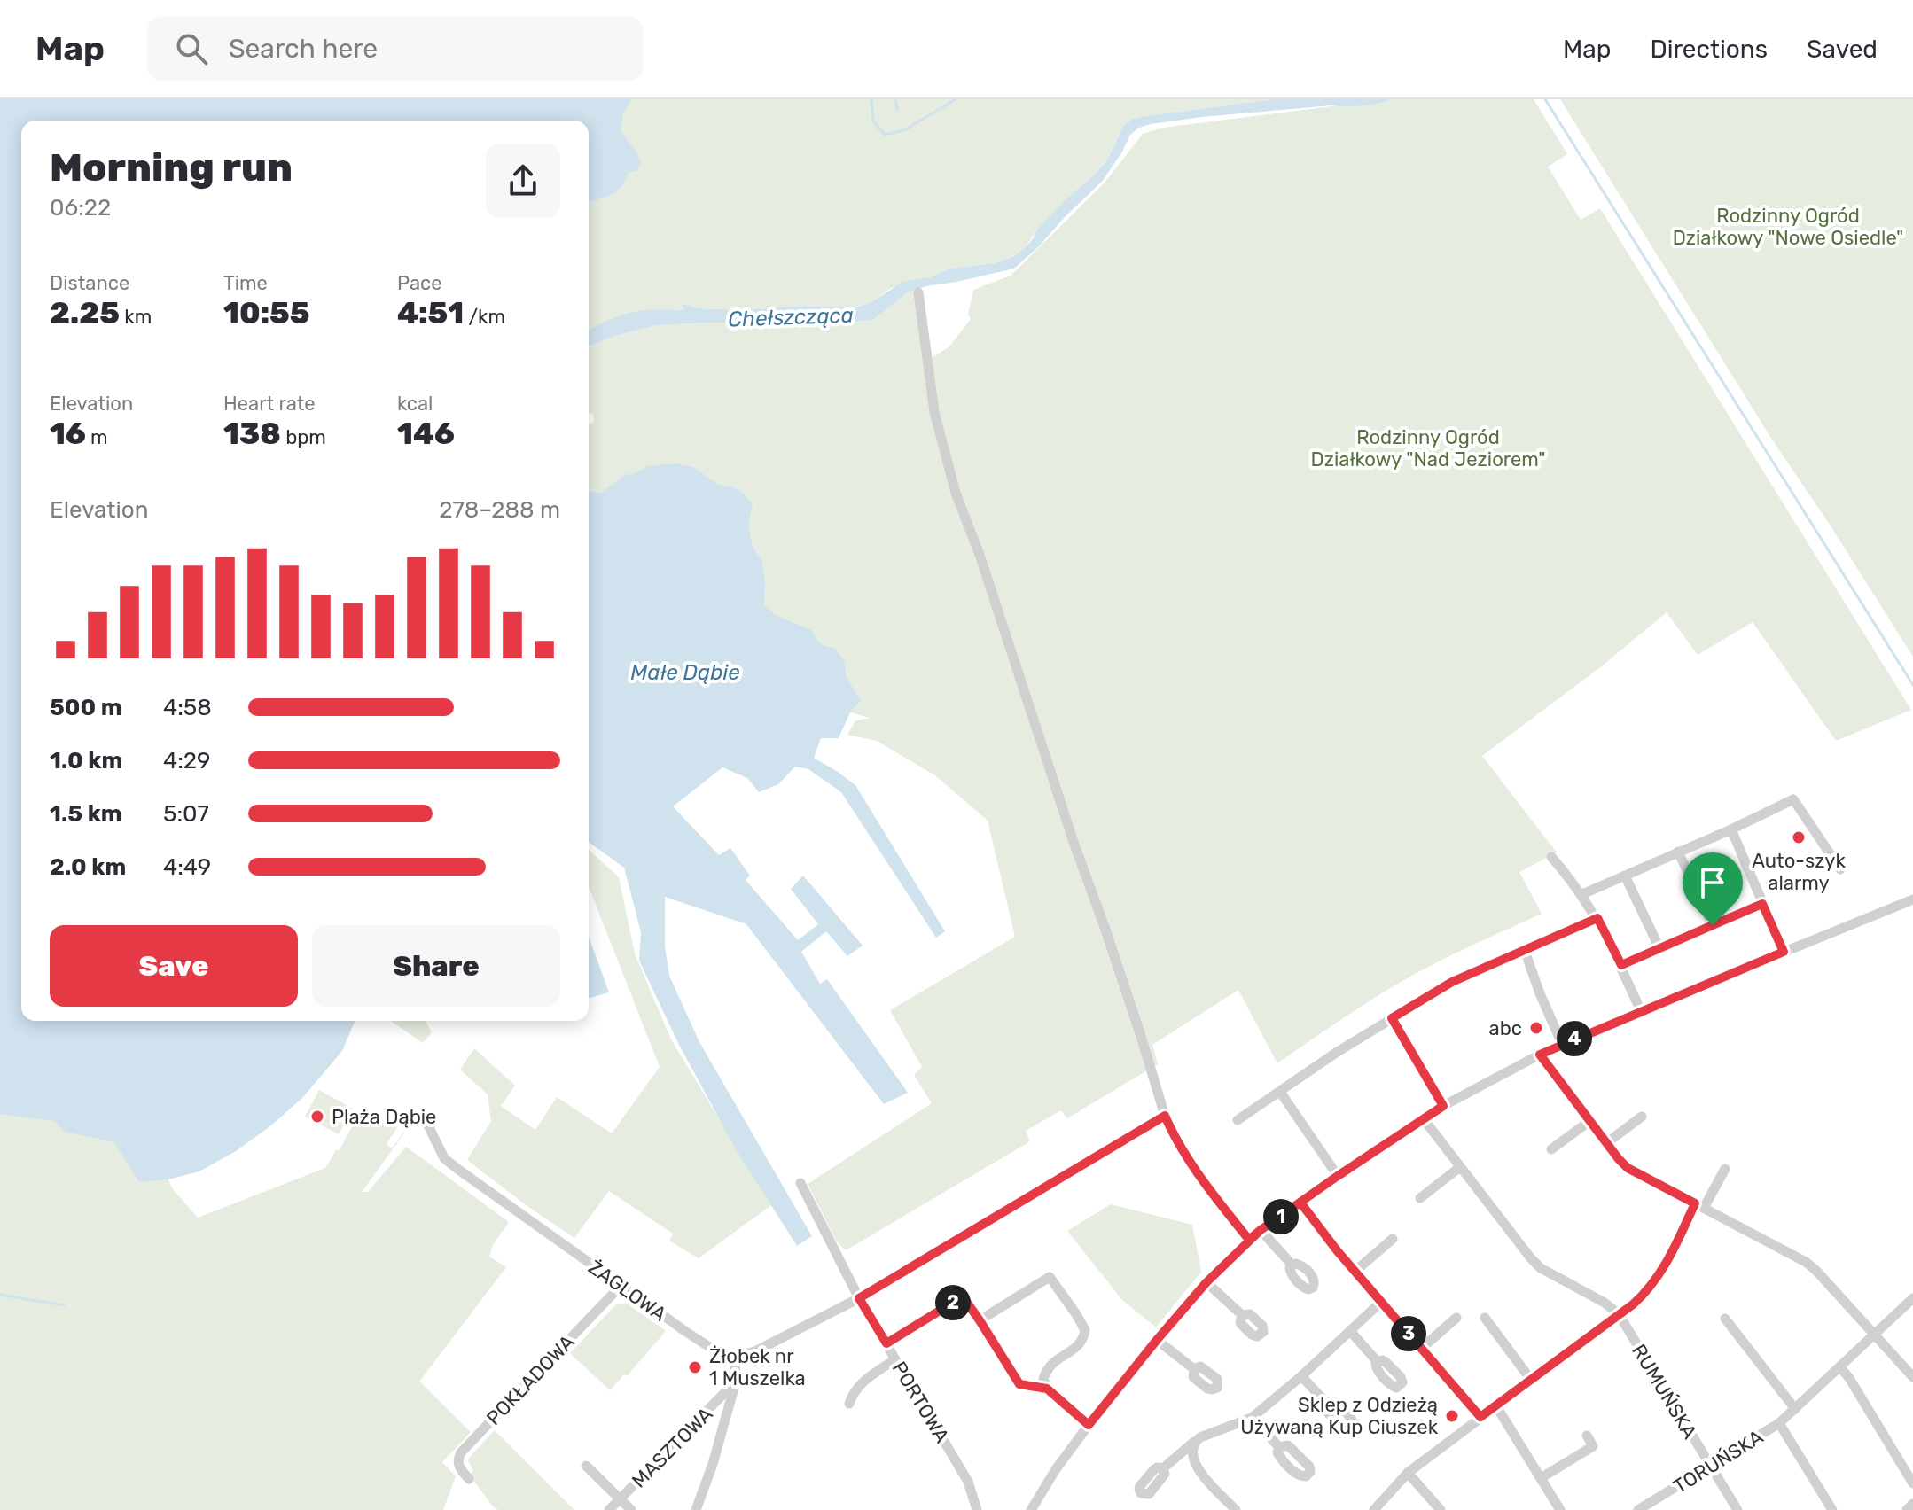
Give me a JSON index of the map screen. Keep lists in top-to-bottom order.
{
  "streets": {
    "street": [
      "ŻAGLOWA",
      "POKŁADOWA",
      "RUMUŃSKA",
      "PORTOWA",
      "MASZTOWA",
      "TORUŃSKA"
    ]
  },
  "crossings": [
    ["ŻAGLOWA", "POKŁADOWA"],
    ["RUMUŃSKA", "TORUŃSKA"]
  ],
  "water": ["Chełszcząca", "Małe Dąbie"],
  "parks": ["Rodzinny Ogród Działkowy \"Nowe Osiedle\"", "Rodzinny Ogród Działkowy \"Nad Jeziorem\""],
  "places": [
    "Auto-szyk alarmy",
    "abc",
    "Plaża Dąbie",
    "Żłobek nr 1 Muszelka",
    "Sklep z Odzieżą Używaną Kup Ciuszek"
  ],
  "page": {
    "header": "Map",
    "search": "Search here",
    "nav": ["Map", "Directions", "Saved"],
    "heading": ["Morning run", "06:22"],
    "stats": [
      ["Distance", "2.25 km"],
      ["Time", "10:55"],
      ["Pace", "4:51 /km"],
      ["Elevation", "16 m"],
      ["Heart rate", "138 bpm"],
      ["kcal", "146"]
    ],
    "chart": ["Elevation", "278–288 m"],
    "list": [
      {
        "name": "500 m",
        "note": "4:58"
      },
      {
        "name": "1.0 km",
        "note": "4:29"
      },
      {
        "name": "1.5 km",
        "note": "5:07"
      },
      {
        "name": "2.0 km",
        "note": "4:49"
      }
    ],
    "buttons": ["Save", "Share"],
    "pins": [
      "4",
      "1",
      "2",
      "3"
    ]
  }
}
